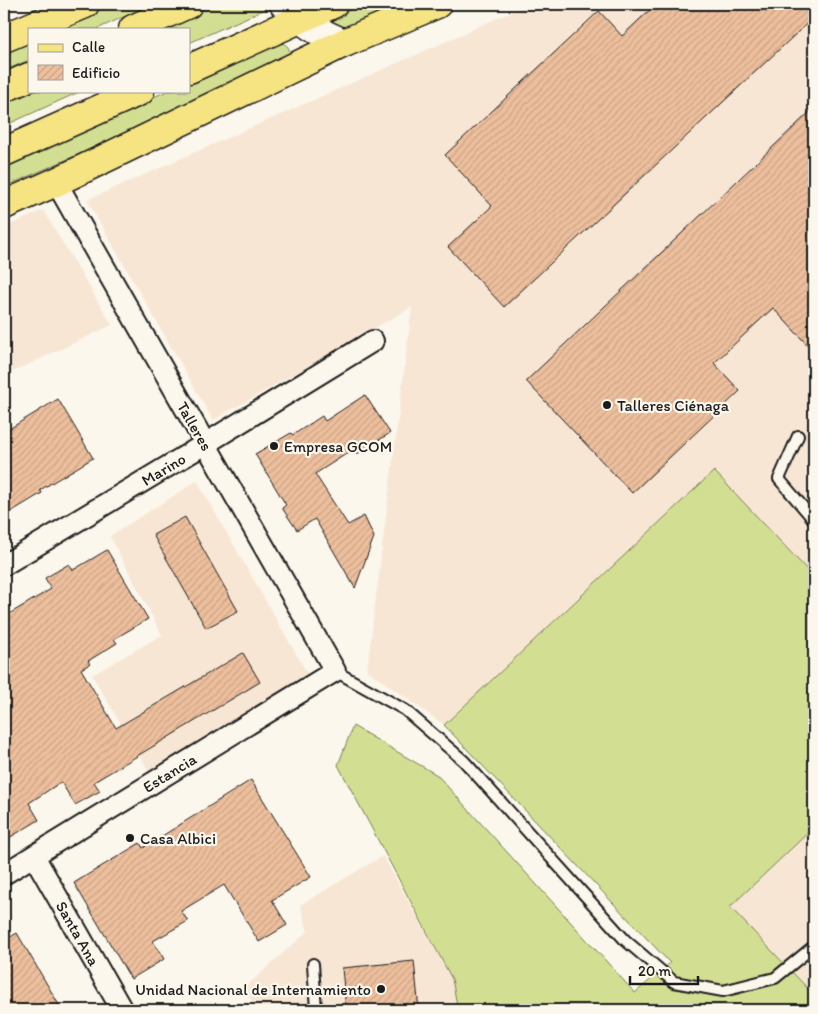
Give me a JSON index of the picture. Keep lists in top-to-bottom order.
{
  "streets": {
    "street": [
      "Talleres",
      "Marino",
      "Estancia",
      "Santa Ana"
    ]
  },
  "crossings": [
    ["Talleres", "Marino"],
    ["Talleres", "Estancia"],
    ["Estancia", "Santa Ana"]
  ],
  "places": [
    "Talleres Ciénaga",
    "Empresa GCOM",
    "Casa Albici",
    "Unidad Nacional de Internamiento"
  ],
  "legend": ["Calle", "Edificio"],
  "scale_bar": "20 m"
}
